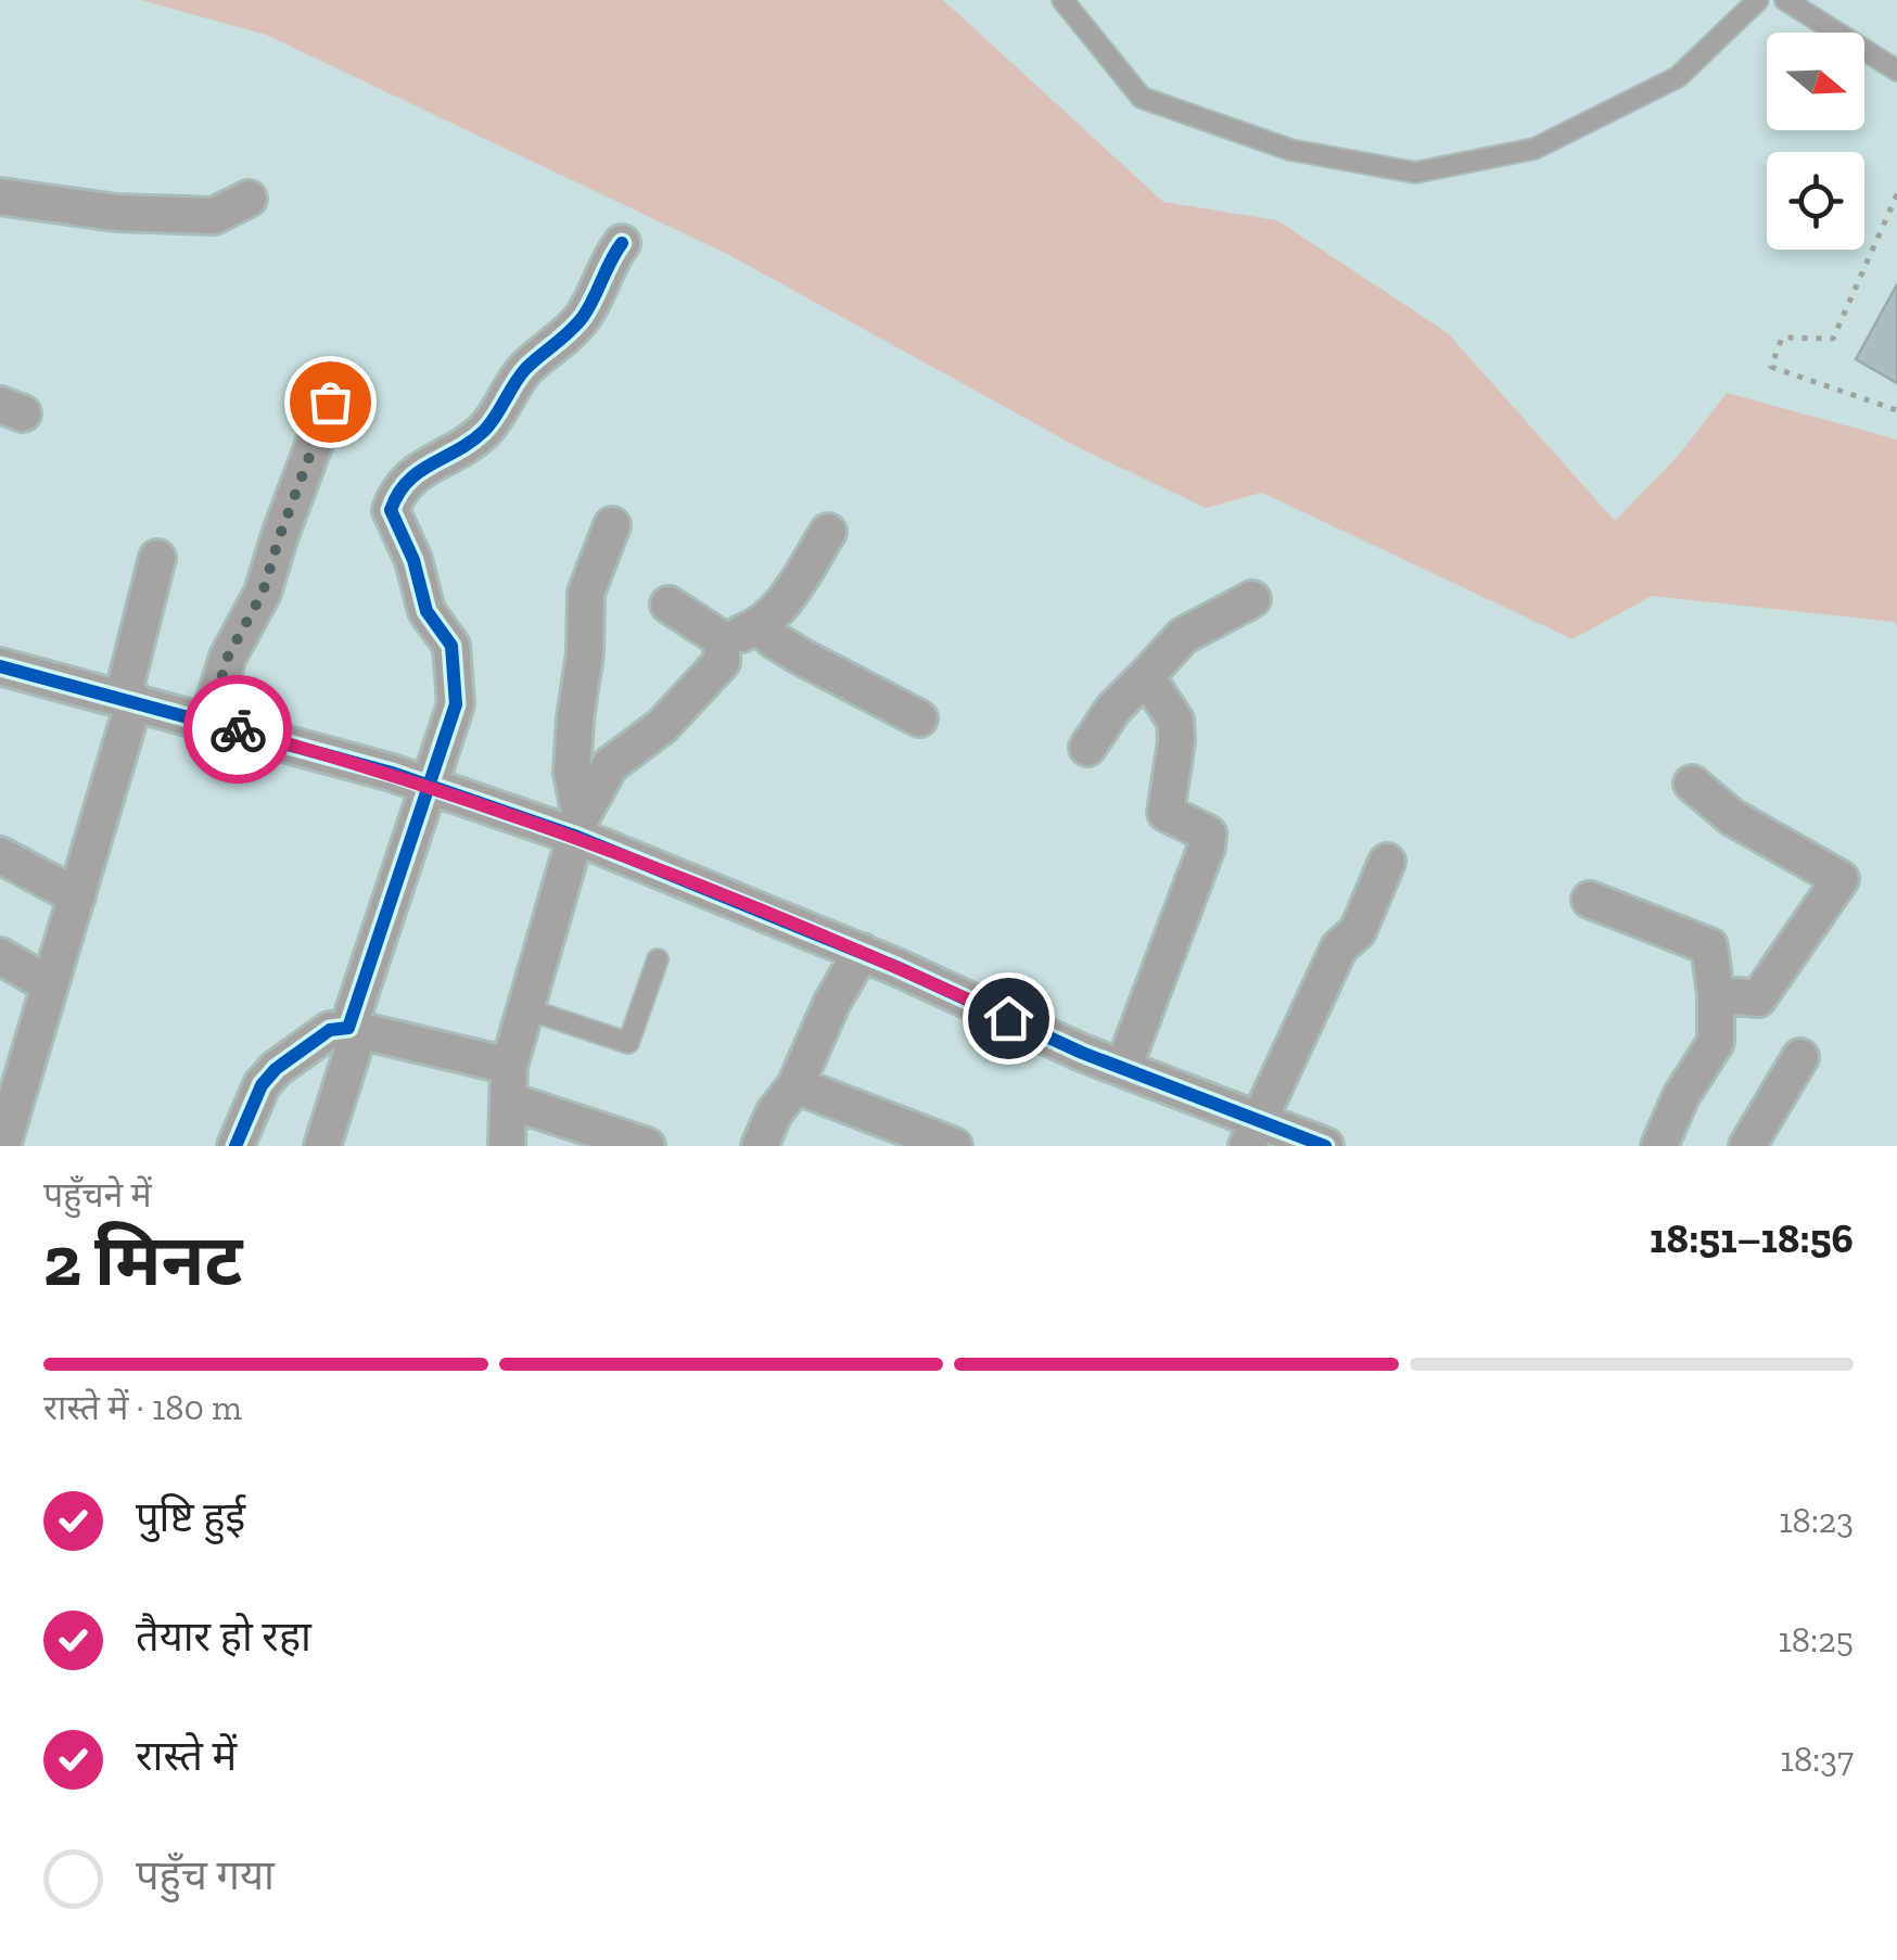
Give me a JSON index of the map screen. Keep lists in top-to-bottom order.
{
  "north": "right",
  "page": {
    "heading": ["2 मिनट", "पहुँचने में", "18:51–18:56"],
    "bar": "रास्ते में · 180 m",
    "list": [
      ["पुष्टि हुई", "18:23"],
      ["तैयार हो रहा", "18:25"],
      ["रास्ते में", "18:37"],
      "पहुँच गया"
    ]
  }
}
